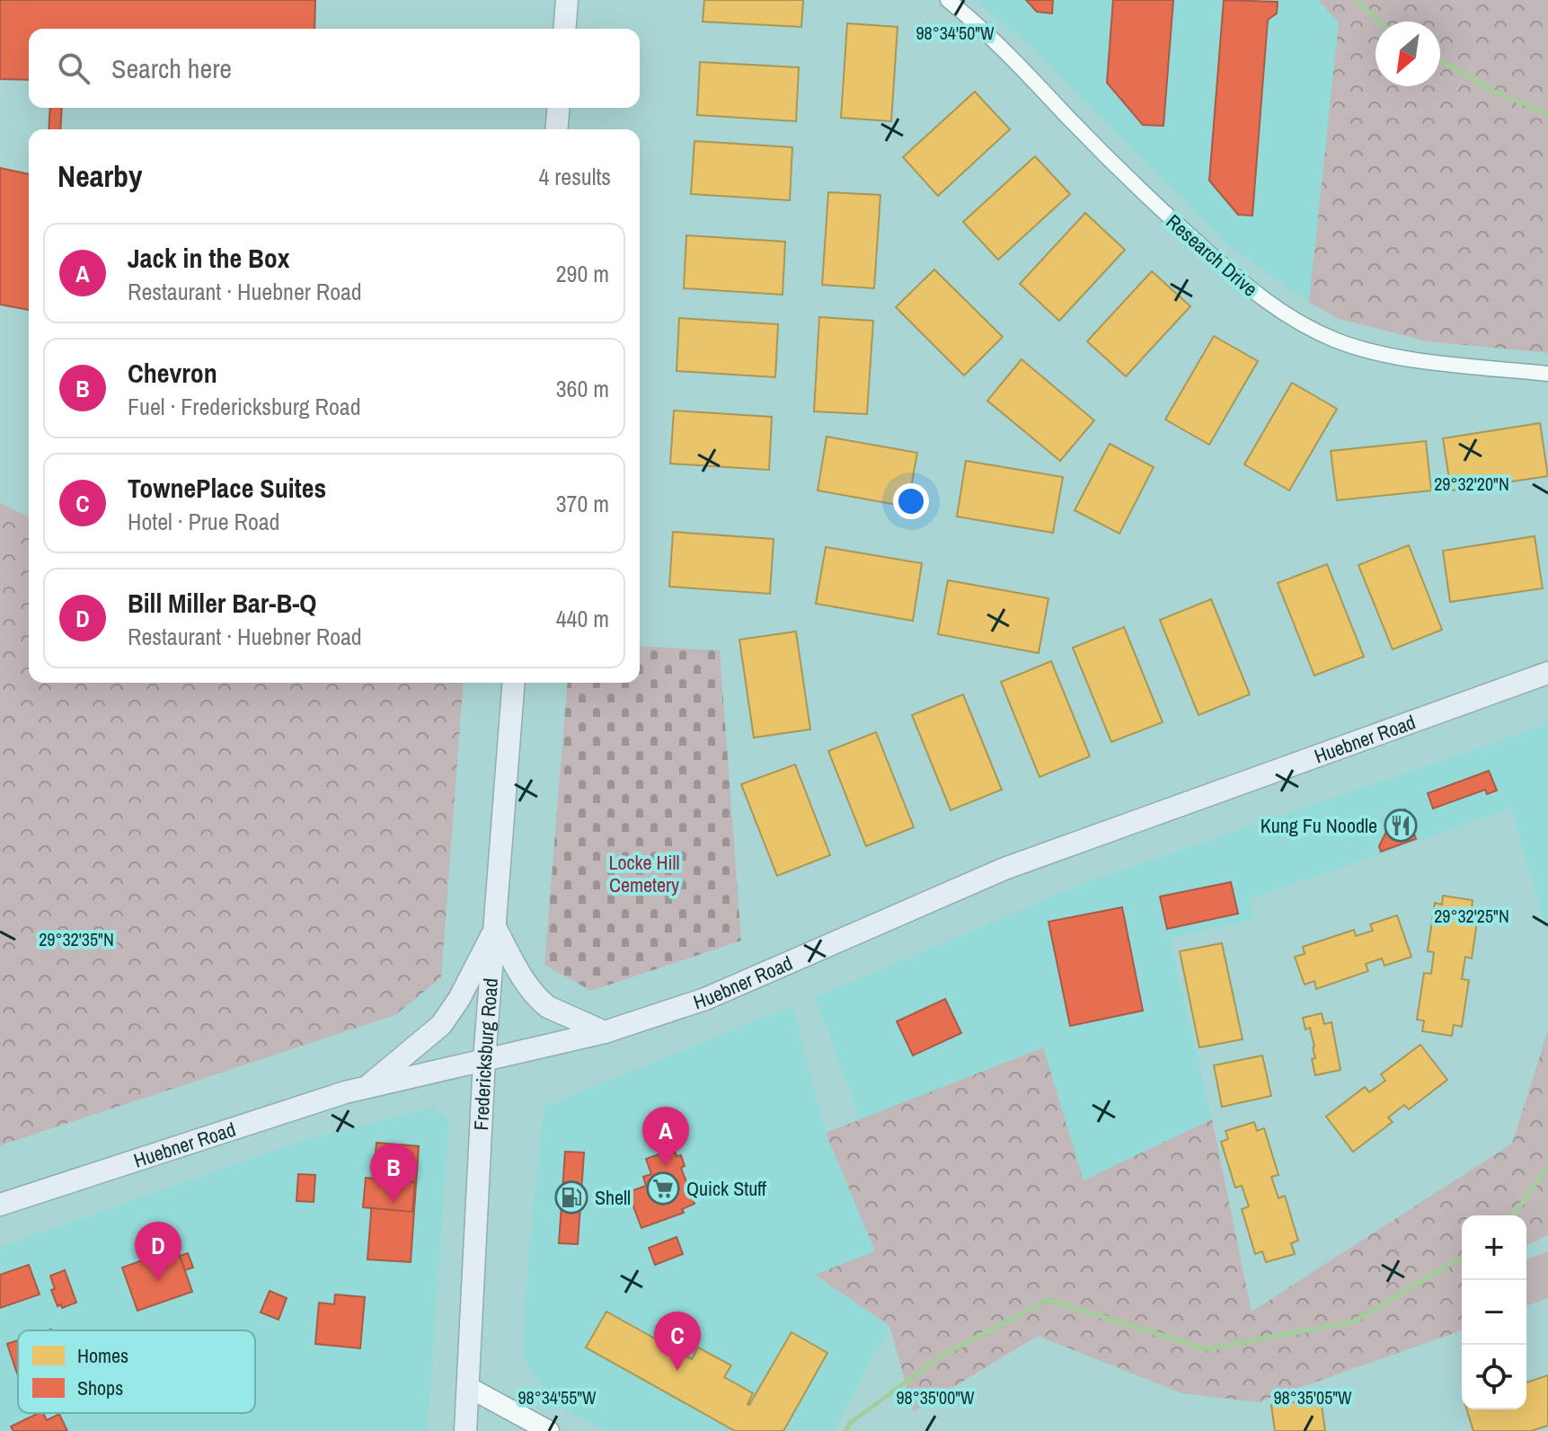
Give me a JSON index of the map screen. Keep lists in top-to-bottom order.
{
  "streets": {
    "main road": ["Huebner Road", "Fredericksburg Road"],
    "street": ["Research Drive"]
  },
  "crossings": [
    ["Huebner Road", "Fredericksburg Road"]
  ],
  "parks": ["Locke Hill Cemetery"],
  "places": {
    "restaurant": ["Kung Fu Noodle"],
    "supermarket": ["Quick Stuff"],
    "fuel station": ["Shell"]
  },
  "legend": ["Homes", "Shops"],
  "north": "bottom left",
  "page": {
    "search": "Search here",
    "heading": ["Nearby", "4 results"],
    "list": [
      {
        "mark": "A",
        "name": "Jack in the Box",
        "note": "Restaurant · Huebner Road",
        "value": "290 m"
      },
      {
        "mark": "B",
        "name": "Chevron",
        "note": "Fuel · Fredericksburg Road",
        "value": "360 m"
      },
      {
        "mark": "C",
        "name": "TownePlace Suites",
        "note": "Hotel · Prue Road",
        "value": "370 m"
      },
      {
        "mark": "D",
        "name": "Bill Miller Bar-B-Q",
        "note": "Restaurant · Huebner Road",
        "value": "440 m"
      }
    ],
    "pins": [
      "A",
      "B",
      "D",
      "C"
    ],
    "map_buttons": ["+", "−"]
  },
  "coordinates": [
    "98°34'50\"W",
    "29°32'20\"N",
    "29°32'25\"N",
    "29°32'35\"N",
    "98°34'55\"W",
    "98°35'00\"W",
    "98°35'05\"W"
  ]
}
